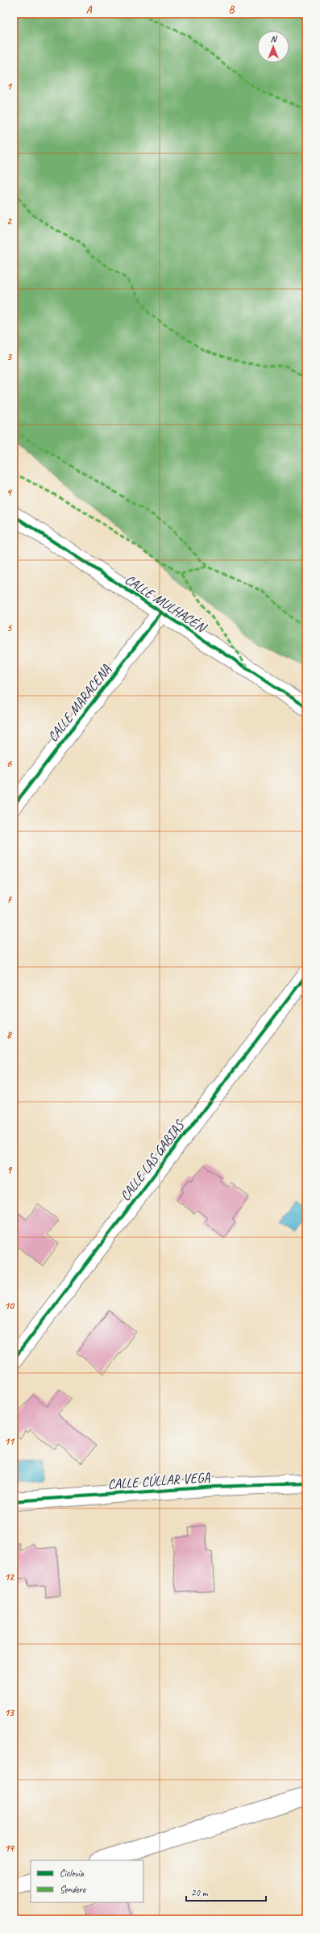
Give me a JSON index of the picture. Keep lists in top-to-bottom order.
{
  "streets": {
    "street": [
      "CALLE MULHACÉN",
      "CALLE MARACENA",
      "CALLE LAS GABIAS",
      "CALLE CÚLLAR VEGA"
    ]
  },
  "crossings": [
    ["CALLE MULHACÉN", "CALLE MARACENA"]
  ],
  "legend": ["Ciclovía", "Sendero"],
  "scale_bar": "20 m",
  "north": "top",
  "grid": {
    "columns": ["A", "B"],
    "rows": [
      "1",
      "2",
      "3",
      "4",
      "5",
      "6",
      "7",
      "8",
      "9",
      "10",
      "11",
      "12",
      "13",
      "14"
    ]
  }
}
